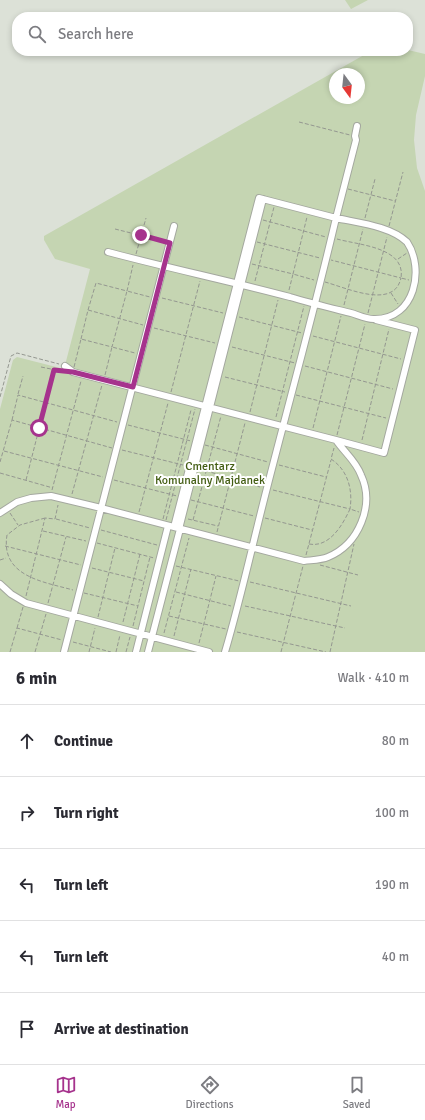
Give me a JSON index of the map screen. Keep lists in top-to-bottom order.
{
  "parks": ["Cmentarz Komunalny Majdanek"],
  "north": "bottom",
  "page": {
    "search": "Search here",
    "heading": ["6 min", "Walk · 410 m"],
    "list": [
      ["Continue", "80 m"],
      ["Turn right", "100 m"],
      ["Turn left", "190 m"],
      ["Turn left", "40 m"],
      "Arrive at destination"
    ],
    "nav": ["Map", "Directions", "Saved"]
  }
}
